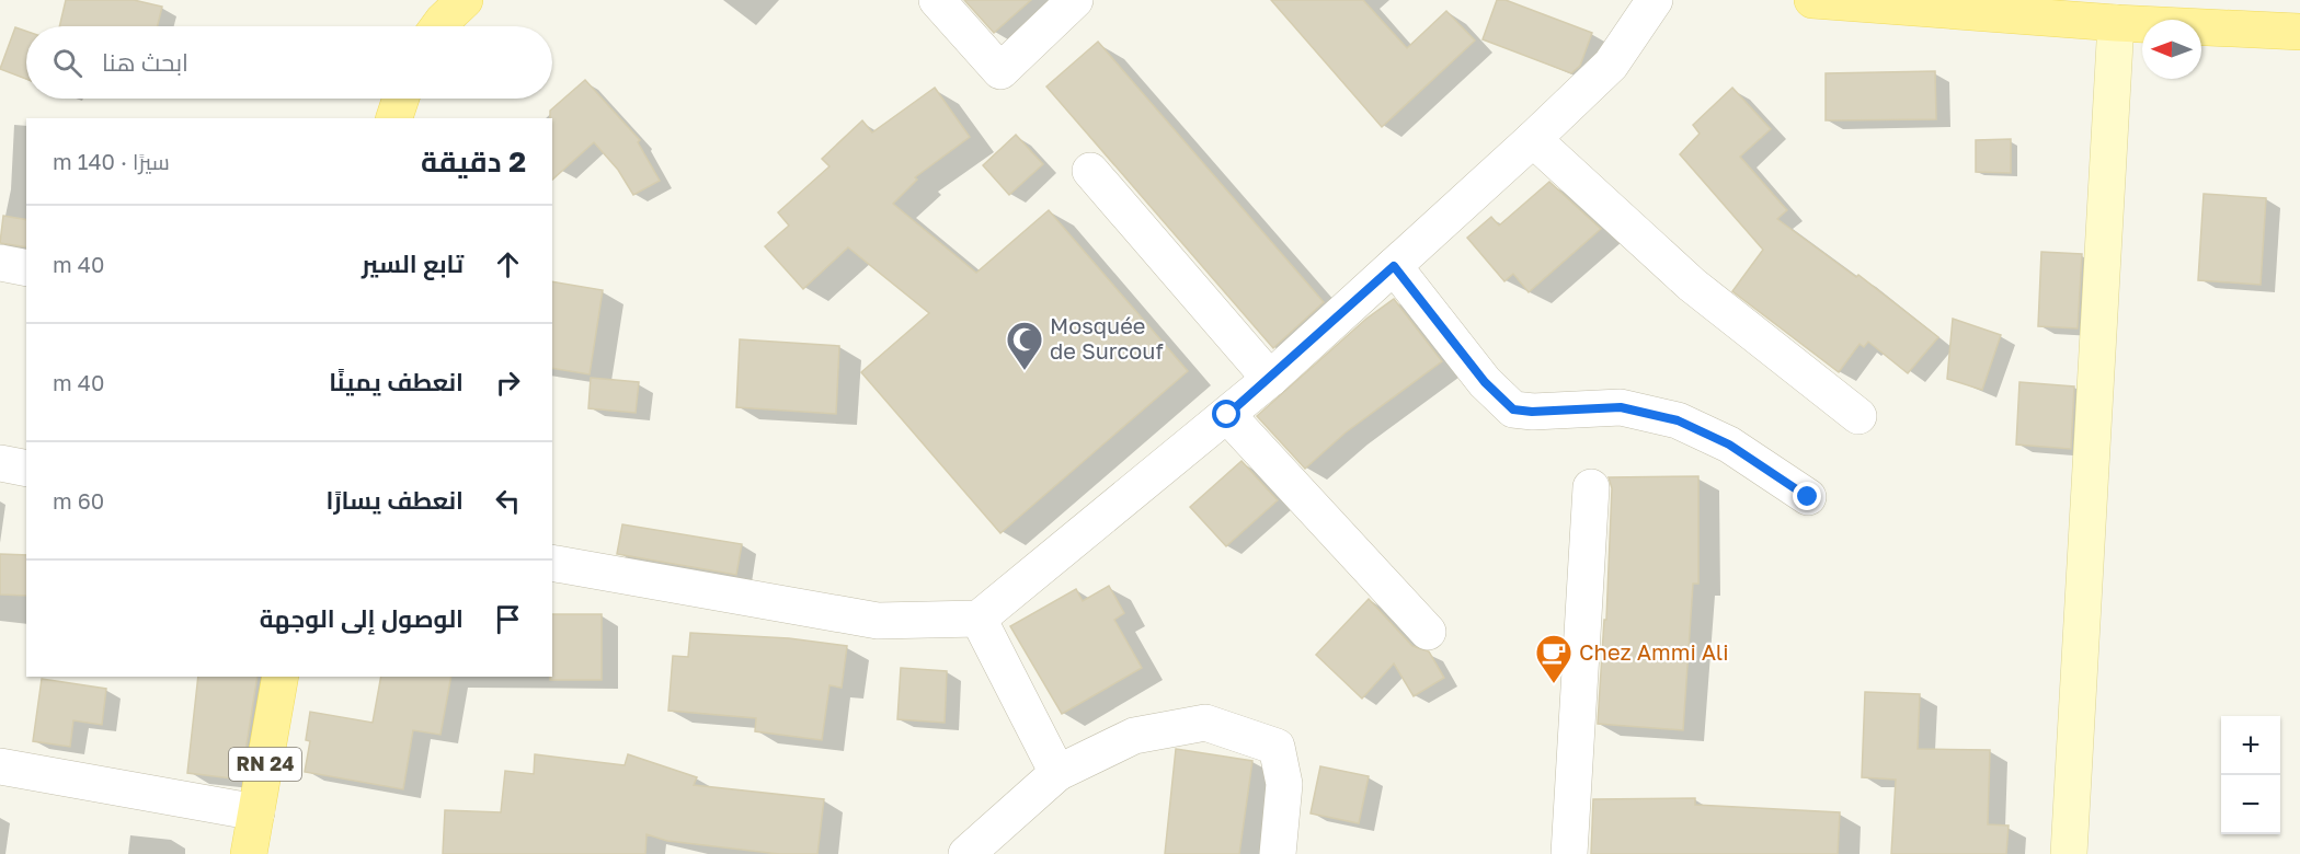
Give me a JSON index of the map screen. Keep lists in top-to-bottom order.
{
  "streets": {
    "main road": ["RN 24"]
  },
  "places": {
    "mosque": ["Mosquée de Surcouf"],
    "cafe": ["Chez Ammi Ali"]
  },
  "north": "left",
  "page": {
    "search": "ابحث هنا",
    "heading": ["2 دقيقة", "سيرًا · 140 m"],
    "list": [
      ["تابع السير", "40 m"],
      ["انعطف يمينًا", "40 m"],
      ["انعطف يسارًا", "60 m"],
      "الوصول إلى الوجهة"
    ],
    "map_buttons": ["+", "−"]
  }
}
